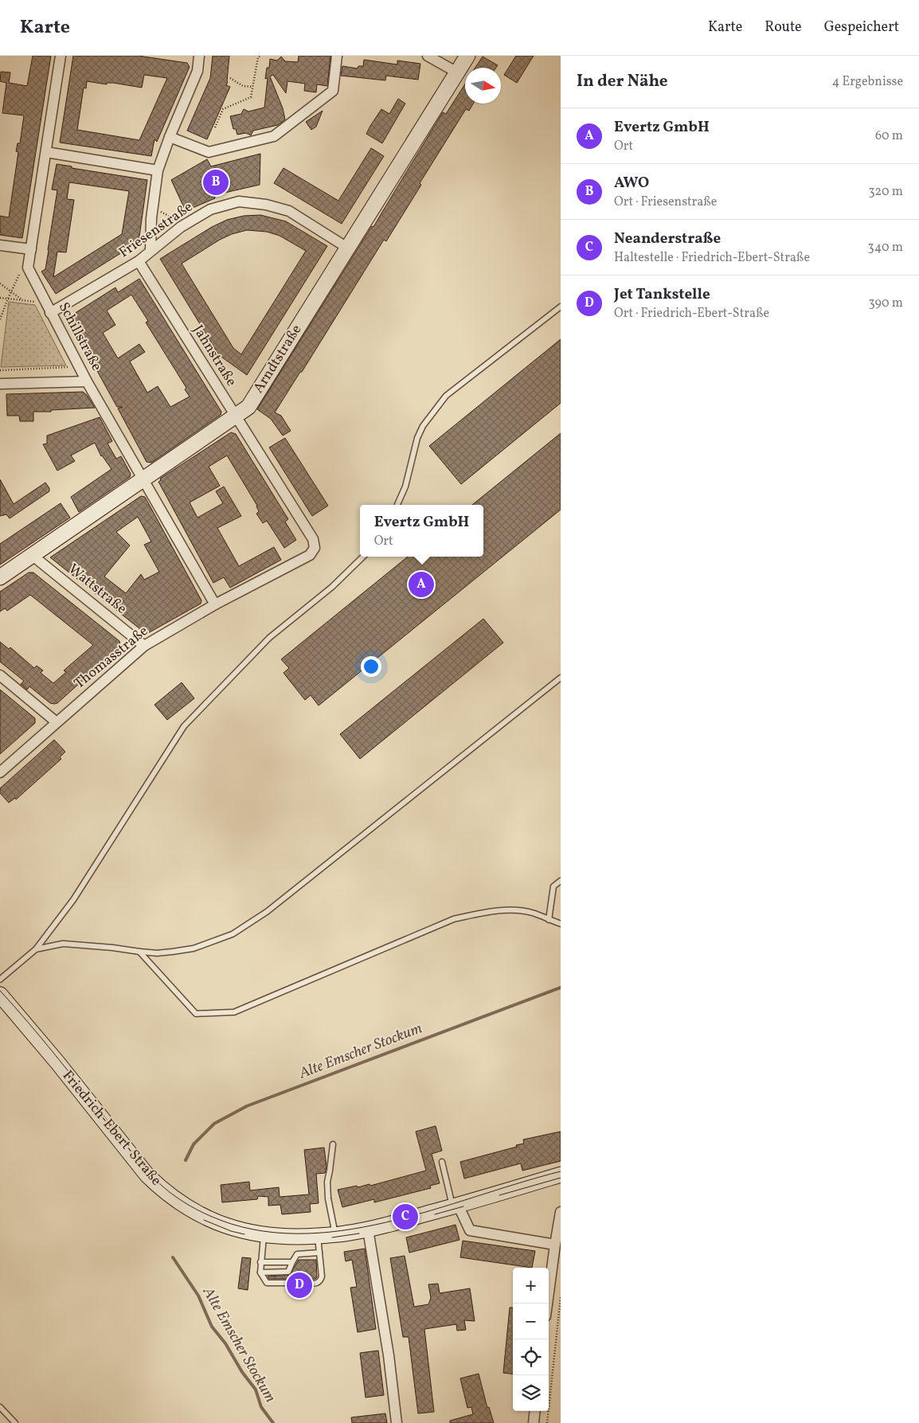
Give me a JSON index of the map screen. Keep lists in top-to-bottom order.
{
  "streets": {
    "street": [
      "Friesenstraße",
      "Schillstraße",
      "Jahnstraße",
      "Arndtstraße",
      "Wattstraße",
      "Thomasstraße",
      "Friedrich-Ebert-Straße"
    ]
  },
  "crossings": [
    ["Friesenstraße", "Schillstraße"],
    ["Friesenstraße", "Jahnstraße"],
    ["Friesenstraße", "Arndtstraße"],
    ["Schillstraße", "Arndtstraße"],
    ["Schillstraße", "Thomasstraße"],
    ["Jahnstraße", "Arndtstraße"],
    ["Jahnstraße", "Thomasstraße"],
    ["Arndtstraße", "Wattstraße"],
    ["Wattstraße", "Thomasstraße"]
  ],
  "water": ["Alte Emscher Stockum"],
  "north": "right",
  "page": {
    "header": "Karte",
    "nav": ["Karte", "Route", "Gespeichert"],
    "heading": ["In der Nähe", "4 Ergebnisse"],
    "list": [
      {
        "mark": "A",
        "name": "Evertz GmbH",
        "note": "Ort",
        "value": "60 m"
      },
      {
        "mark": "B",
        "name": "AWO",
        "note": "Ort · Friesenstraße",
        "value": "320 m"
      },
      {
        "mark": "C",
        "name": "Neanderstraße",
        "note": "Haltestelle · Friedrich-Ebert-Straße",
        "value": "340 m"
      },
      {
        "mark": "D",
        "name": "Jet Tankstelle",
        "note": "Ort · Friedrich-Ebert-Straße",
        "value": "390 m"
      }
    ],
    "pins": [
      "B",
      "A",
      "C",
      "D"
    ],
    "popup": ["Evertz GmbH", "Ort"],
    "map_buttons": ["+", "−"]
  }
}
